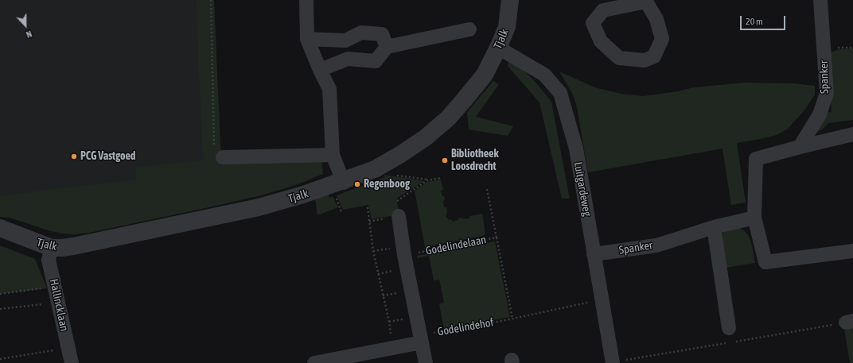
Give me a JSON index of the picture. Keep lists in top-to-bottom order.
{
  "streets": {
    "street": [
      "Tjalk",
      "Spanker",
      "Luitgardeweg",
      "Hallincklaan"
    ],
    "path": ["Godelindelaan", "Godelindehof"]
  },
  "crossings": [
    ["Tjalk", "Luitgardeweg"],
    ["Tjalk", "Hallincklaan"],
    ["Spanker", "Luitgardeweg"],
    ["Luitgardeweg", "Godelindehof"]
  ],
  "places": ["PCG Vastgoed", "Bibliotheek Loosdrecht", "Regenboog"],
  "scale_bar": "20 m",
  "north": "bottom"
}
